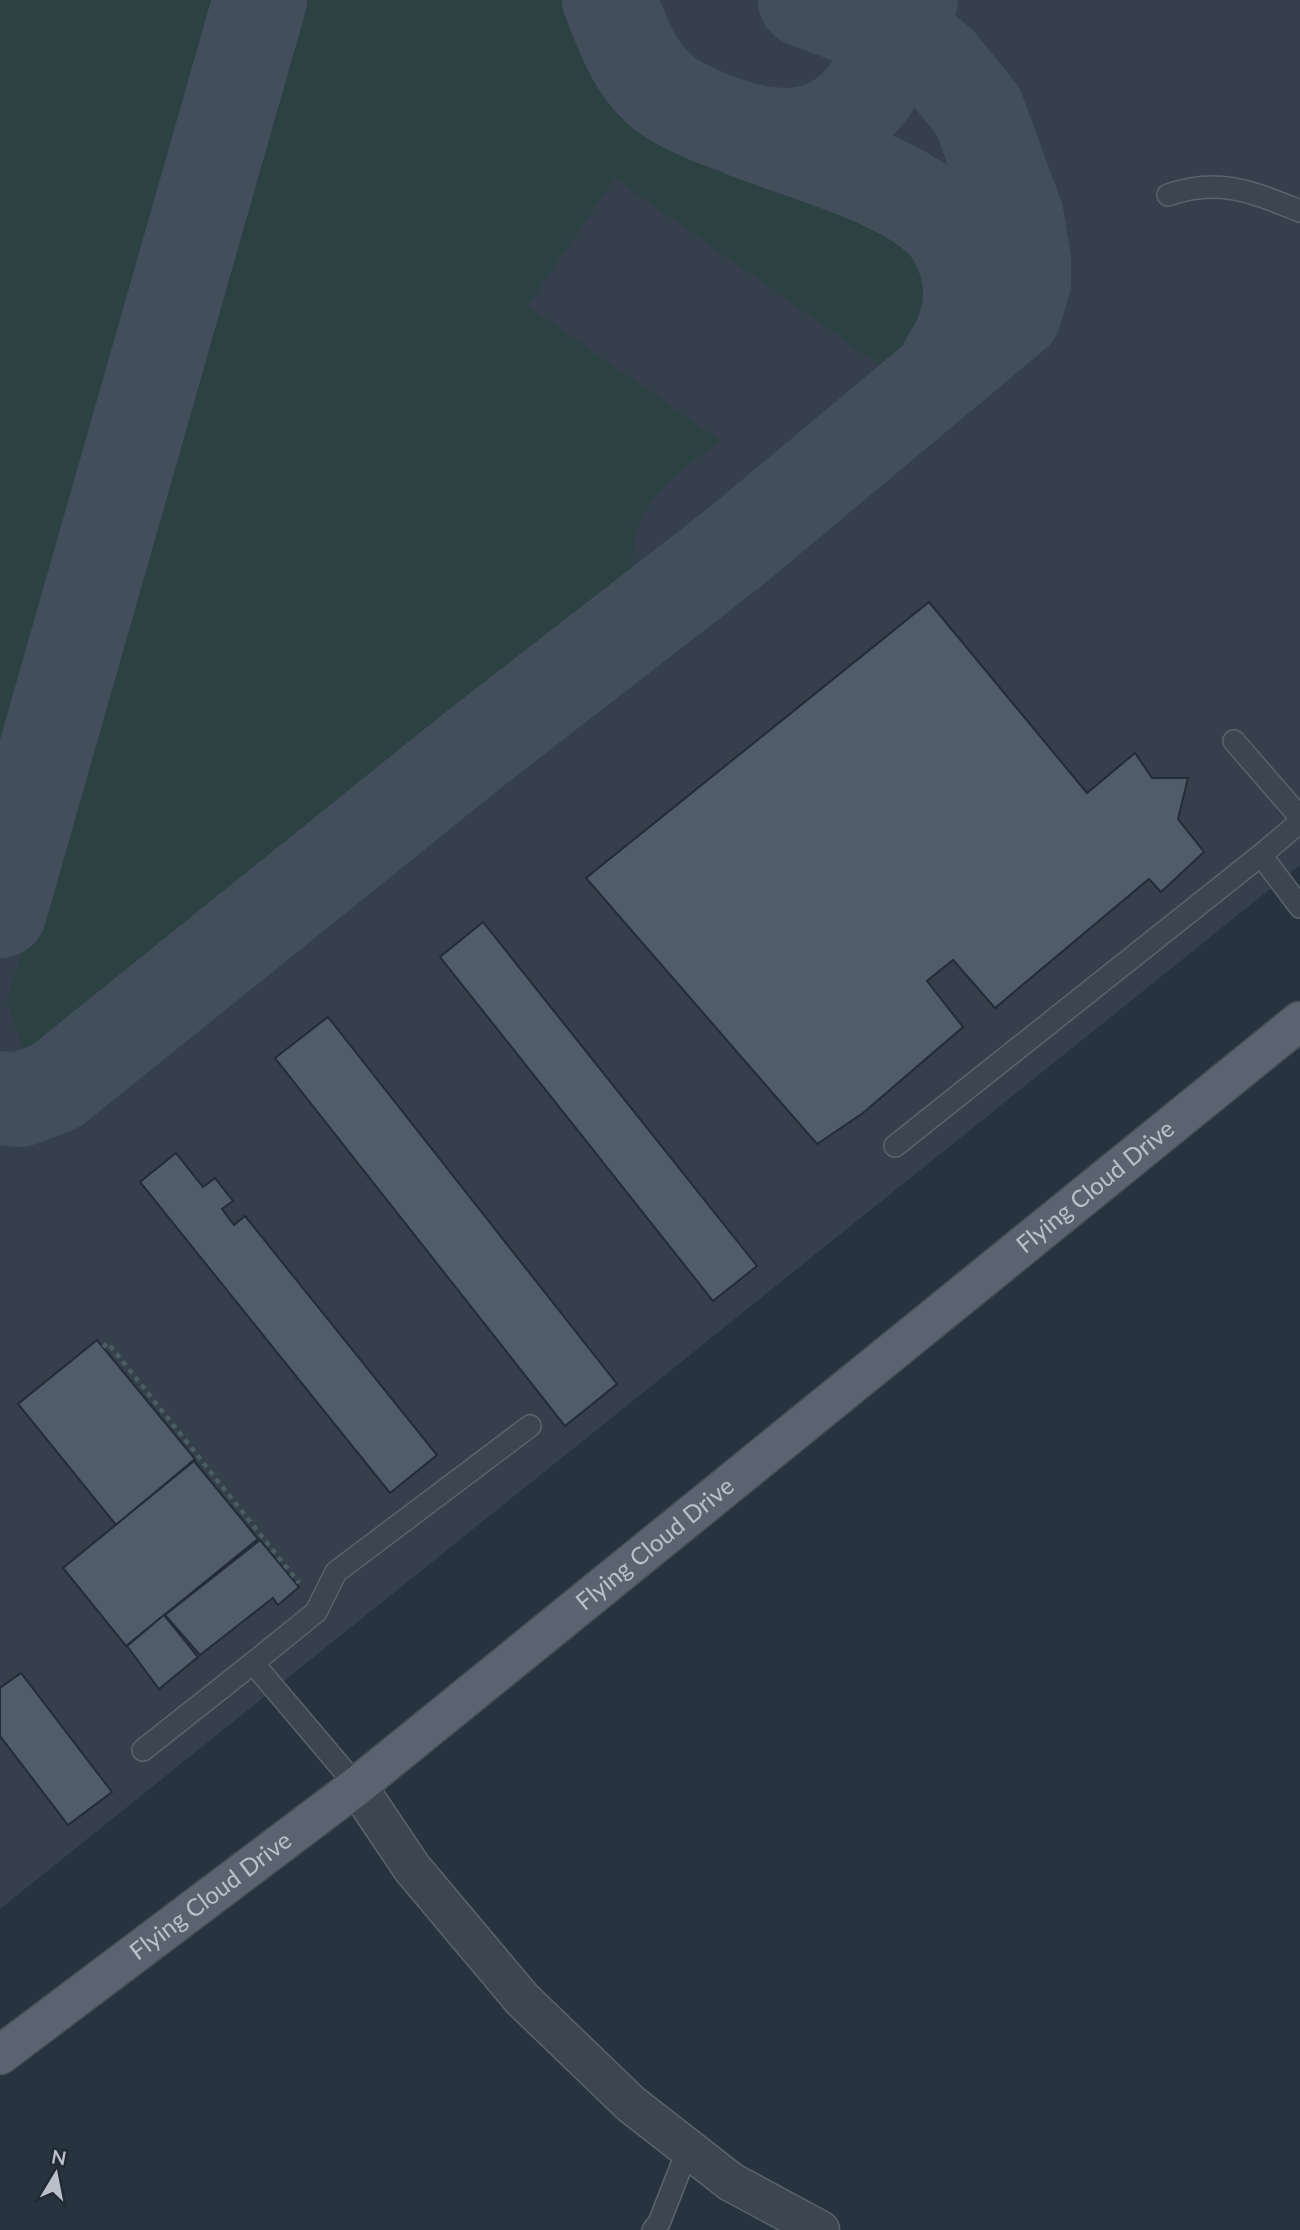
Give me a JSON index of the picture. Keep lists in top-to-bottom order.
{
  "streets": {
    "main road": ["Flying Cloud Drive"]
  },
  "north": "top"
}
